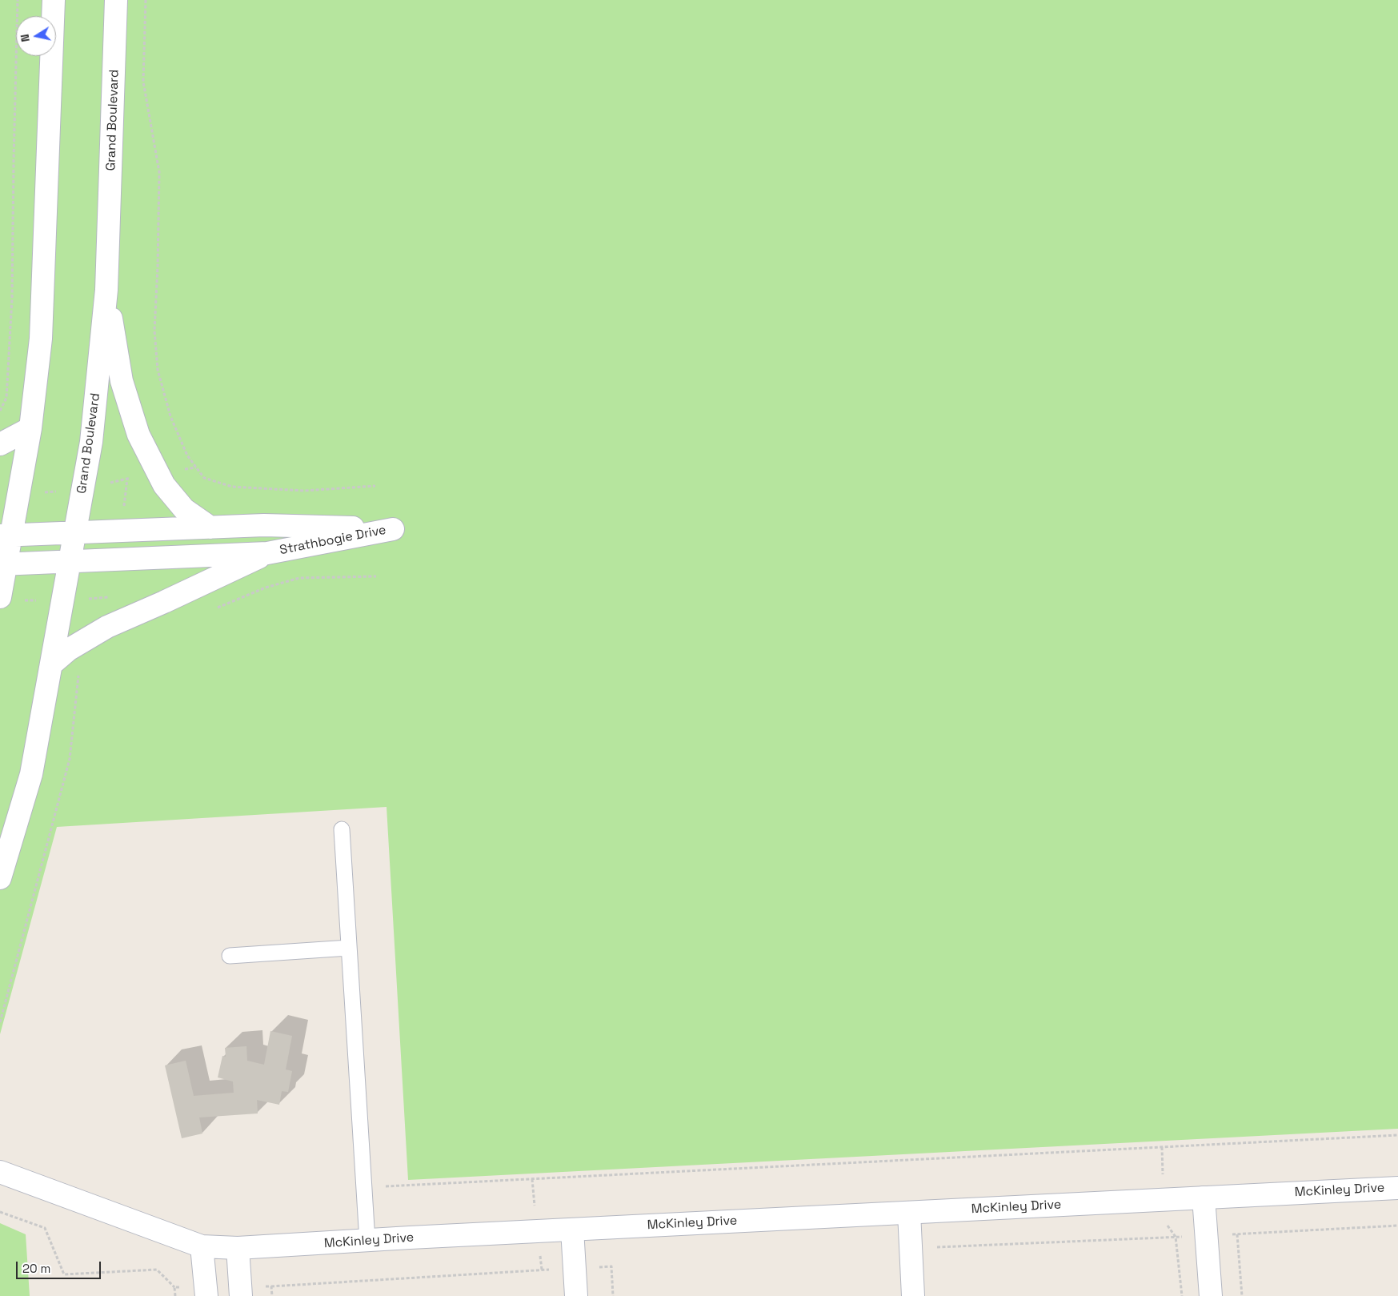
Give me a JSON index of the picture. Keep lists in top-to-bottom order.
{
  "streets": {
    "street": ["Grand Boulevard", "Strathbogie Drive", "McKinley Drive"]
  },
  "crossings": [
    ["Grand Boulevard", "Strathbogie Drive"]
  ],
  "scale_bar": "20 m",
  "north": "left"
}
